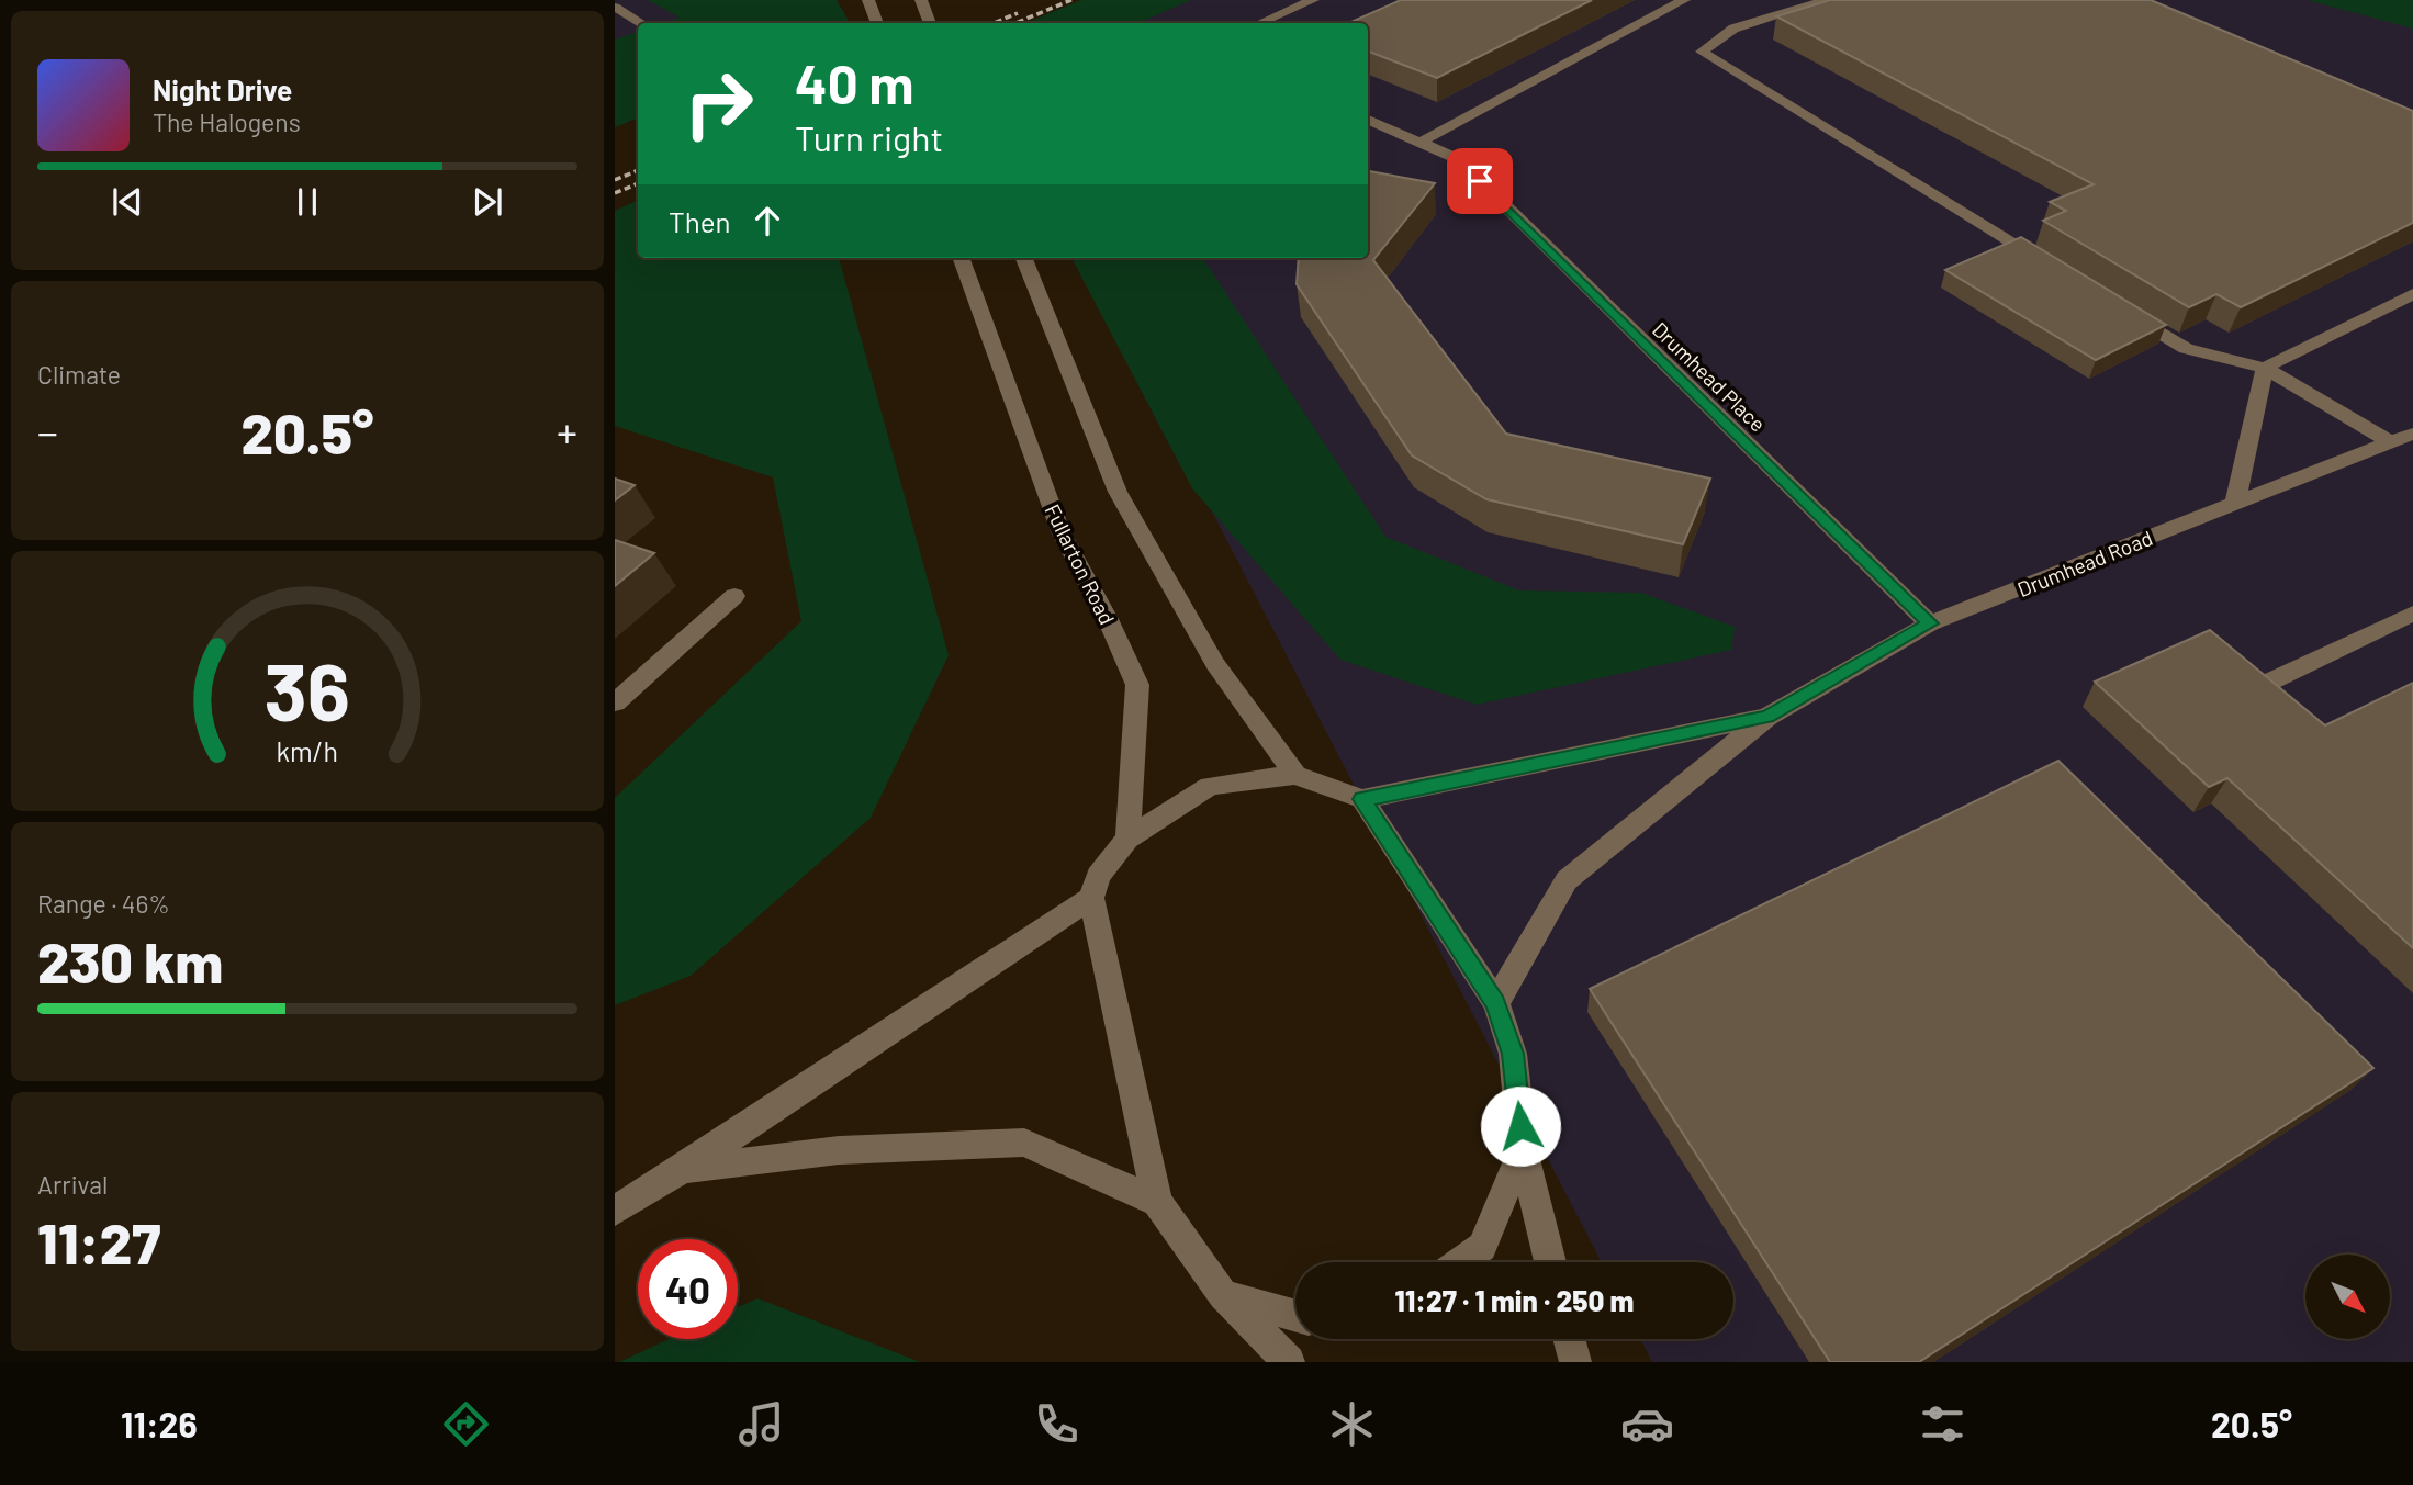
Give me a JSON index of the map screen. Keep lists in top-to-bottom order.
{
  "streets": {
    "street": ["Drumhead Place", "Drumhead Road", "Fullarton Road"]
  },
  "crossings": [
    ["Drumhead Place", "Drumhead Road"]
  ],
  "north": "bottom right",
  "page": {
    "turn": ["40 m", "Turn right"],
    "song": ["Night Drive", "The Halogens"],
    "then": "Then",
    "tile": [
      "Climate",
      ["Range · 46%", "230 km"],
      ["Arrival", "11:27"]
    ],
    "heat": ["−", "20.5°", "+"],
    "limit": "40",
    "trip": "11:27 · 1 min · 250 m",
    "tabs": ["11:26", "20.5°"],
    "gauge": ["36", "km/h"]
  }
}
